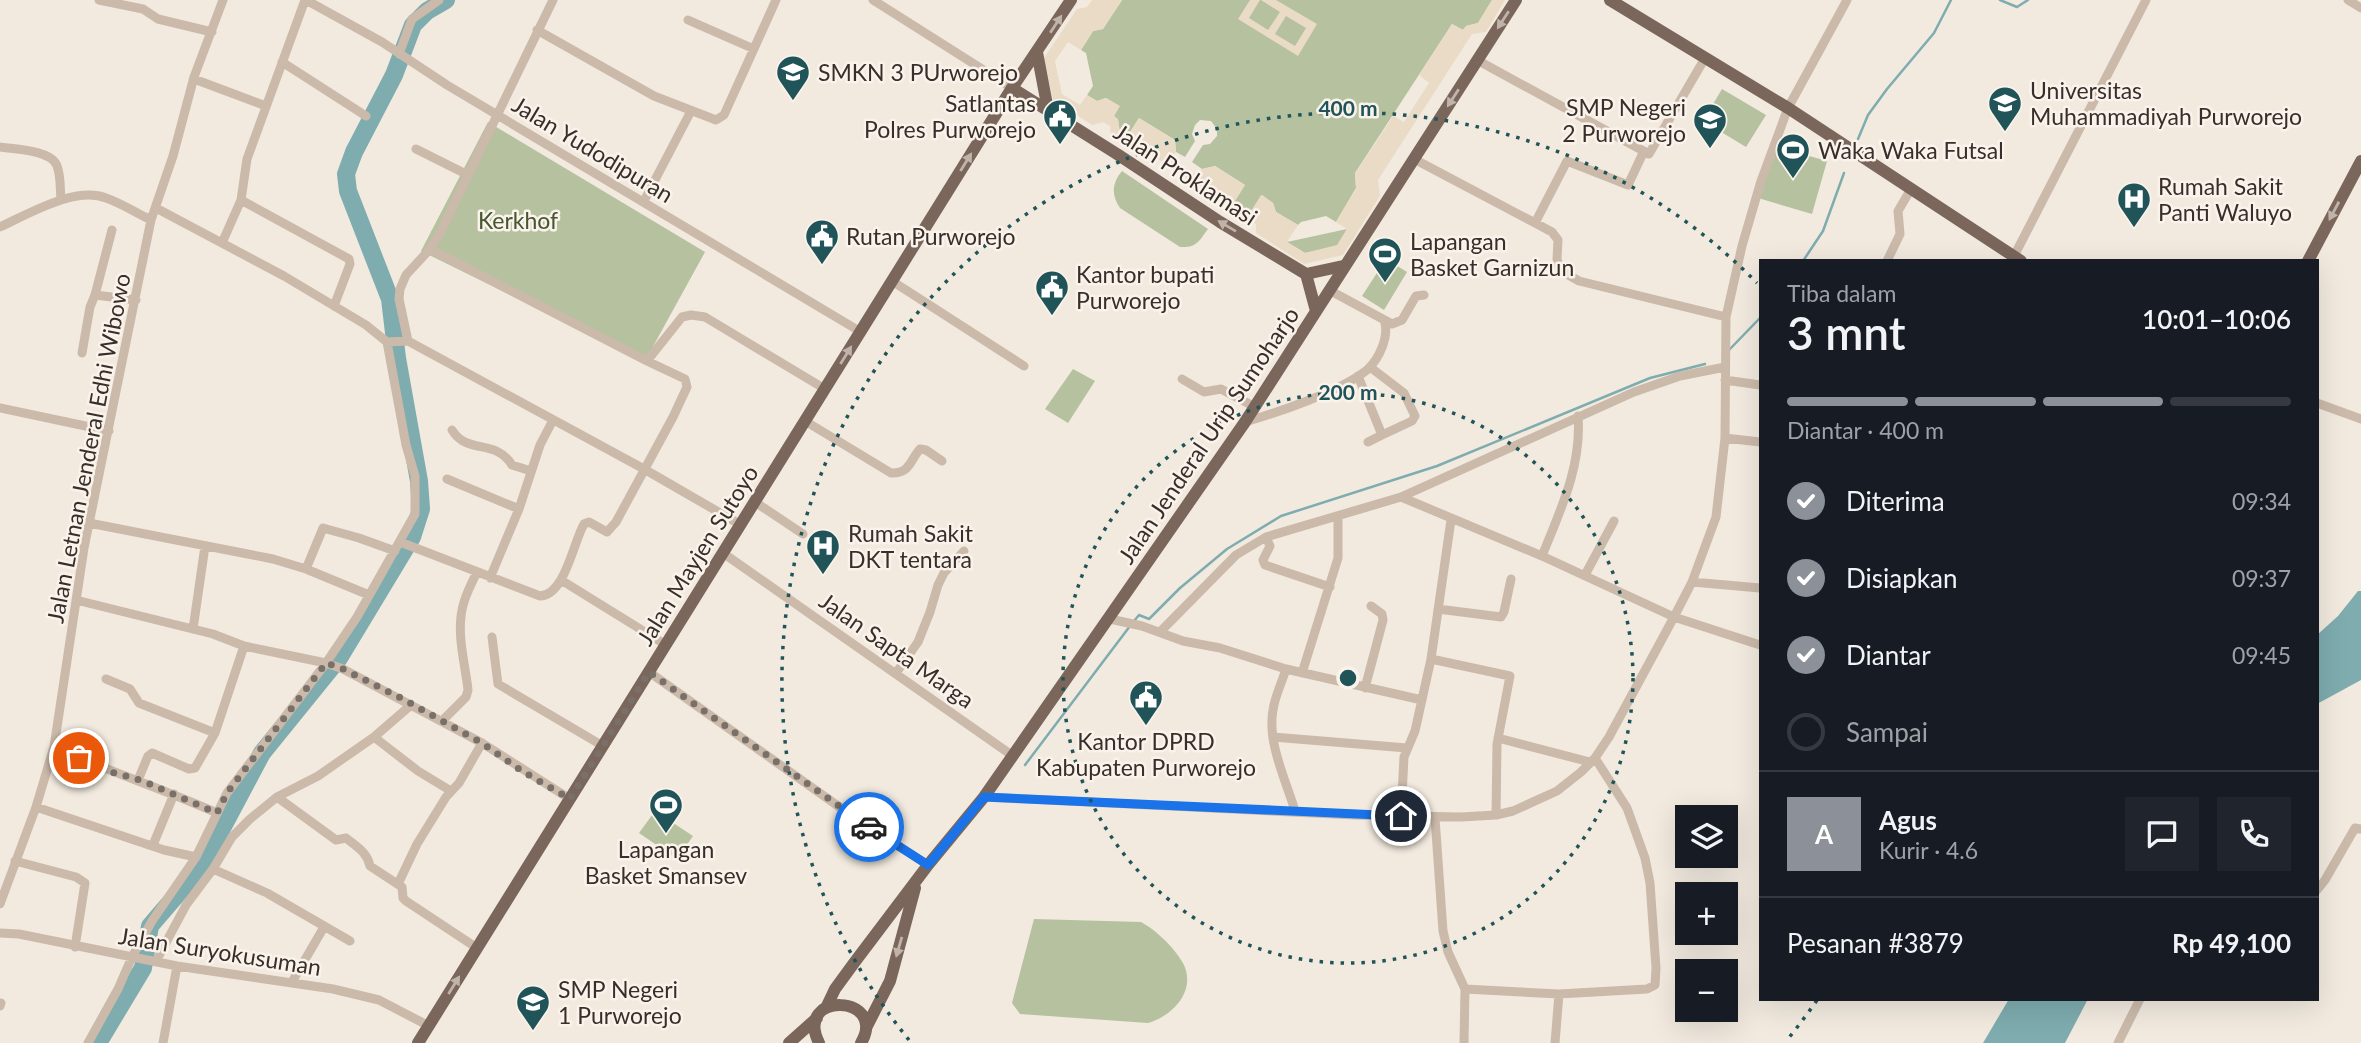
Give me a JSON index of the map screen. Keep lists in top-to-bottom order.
{
  "streets": {
    "main road": ["Jalan Proklamasi", "Jalan Jenderal Urip Sumoharjo", "Jalan Mayjen Sutoyo"],
    "street": [
      "Jalan Yudodipuran",
      "Jalan Letnan Jenderal Edhi Wibowo",
      "Jalan Sapta Marga",
      "Jalan Suryokusuman"
    ]
  },
  "crossings": [
    ["Jalan Yudodipuran", "Jalan Mayjen Sutoyo"],
    ["Jalan Proklamasi", "Jalan Mayjen Sutoyo"],
    ["Jalan Jenderal Urip Sumoharjo", "Jalan Sapta Marga"],
    ["Jalan Mayjen Sutoyo", "Jalan Sapta Marga"],
    ["Jalan Mayjen Sutoyo", "Jalan Suryokusuman"]
  ],
  "one_way": ["Jalan Proklamasi", "Jalan Mayjen Sutoyo"],
  "parks": ["Kerkhof"],
  "places": {
    "school or university": [
      "SMKN 3 PUrworejo",
      "Universitas Muhammadiyah Purworejo",
      "SMP Negeri 2 Purworejo",
      "SMP Negeri 1 Purworejo"
    ],
    "public building": [
      "Satlantas Polres Purworejo",
      "Rutan Purworejo",
      "Kantor bupati Purworejo",
      "Kantor DPRD Kabupaten Purworejo"
    ],
    "sports": ["Waka Waka Futsal", "Lapangan Basket Garnizun", "Lapangan Basket Smansev"],
    "hospital": ["Rumah Sakit Panti Waluyo", "Rumah Sakit DKT tentara"]
  },
  "page": {
    "heading": ["3 mnt", "Tiba dalam", "10:01–10:06"],
    "panel": [
      "Agus",
      "Kurir · 4.6",
      "Pesanan #3879",
      "Rp 49,100"
    ],
    "bar": "Diantar · 400 m",
    "list": [
      ["Diterima", "09:34"],
      ["Disiapkan", "09:37"],
      ["Diantar", "09:45"],
      "Sampai"
    ],
    "round": "A",
    "map_buttons": ["+", "−"]
  },
  "rings": ["400 m", "200 m"]
}
